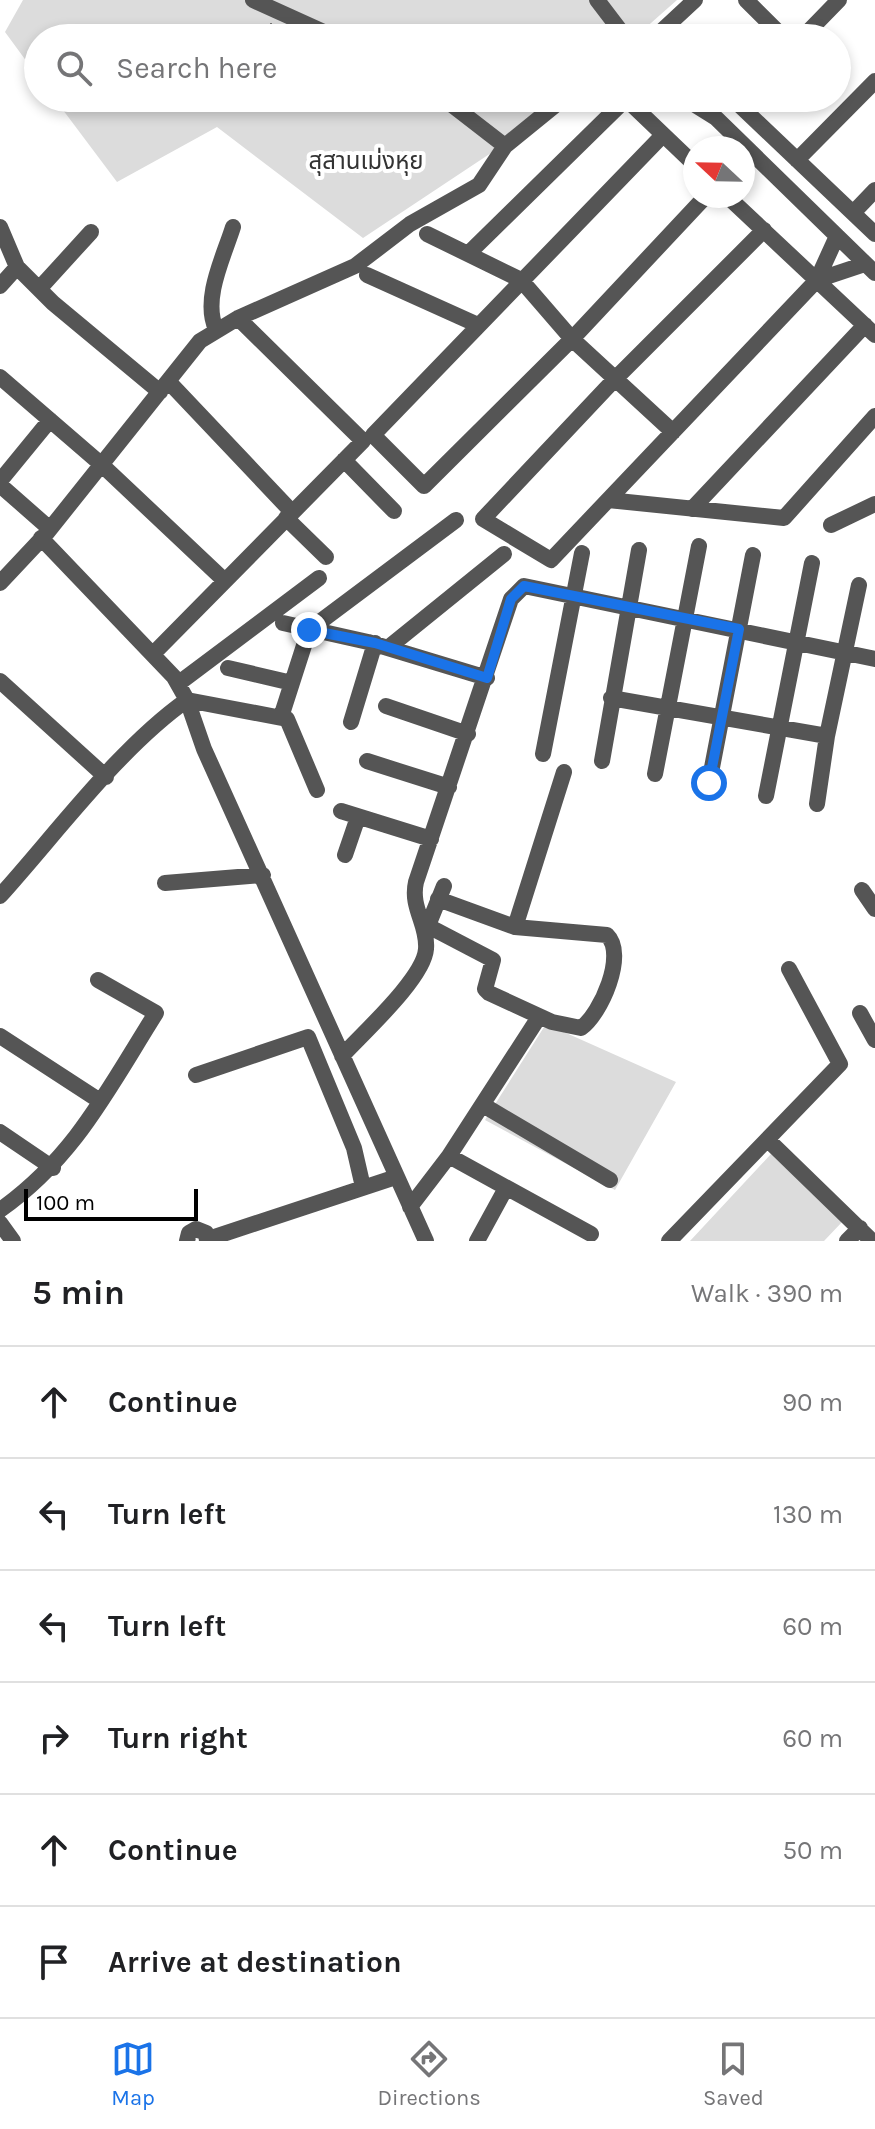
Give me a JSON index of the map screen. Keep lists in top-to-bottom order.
{
  "parks": ["สุสานเม่งหุย"],
  "scale_bar": "100 m",
  "north": "left",
  "page": {
    "search": "Search here",
    "scale": "100 m",
    "heading": ["5 min", "Walk · 390 m"],
    "list": [
      ["Continue", "90 m"],
      ["Turn left", "130 m"],
      ["Turn left", "60 m"],
      ["Turn right", "60 m"],
      ["Continue", "50 m"],
      "Arrive at destination"
    ],
    "nav": ["Map", "Directions", "Saved"]
  }
}
